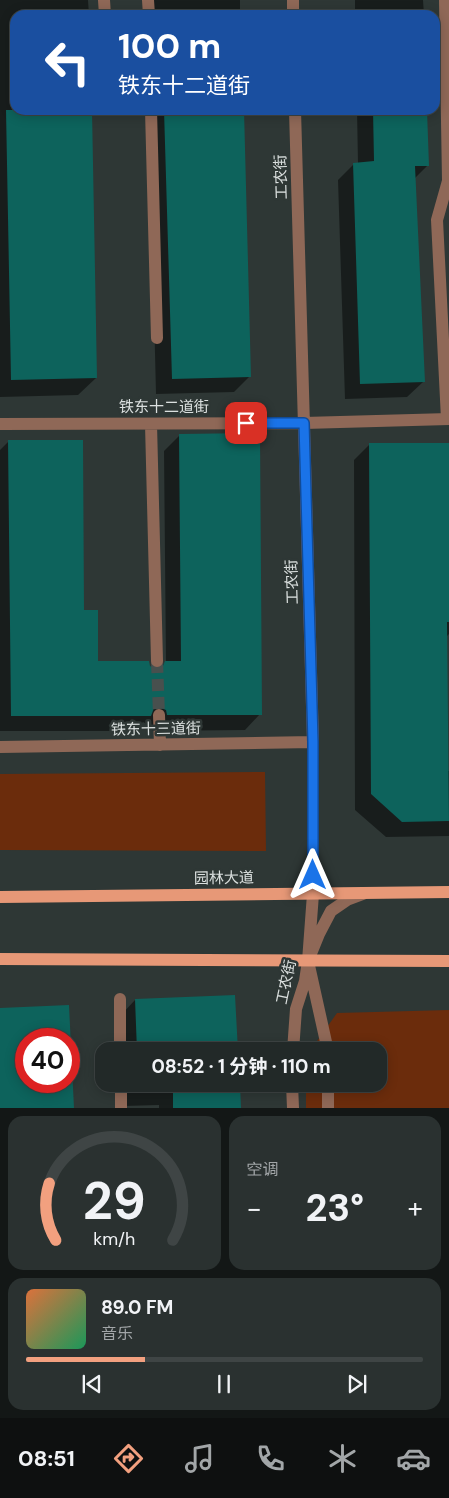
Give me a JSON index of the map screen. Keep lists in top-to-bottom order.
{
  "streets": {
    "main road": ["园林大道"],
    "street": ["工农街", "铁东十二道街", "铁东十三道街"]
  },
  "crossings": [
    ["工农街", "铁东十二道街"],
    ["工农街", "铁东十三道街"],
    ["工农街", "园林大道"]
  ],
  "page": {
    "turn": ["100 m", "铁东十二道街"],
    "limit": "40",
    "trip": "08:52 · 1 分钟 · 110 m",
    "tile": "空调",
    "heat": ["−", "23°", "+"],
    "song": ["89.0 FM", "音乐"],
    "tabs": "08:51",
    "gauge": ["29", "km/h"]
  }
}
